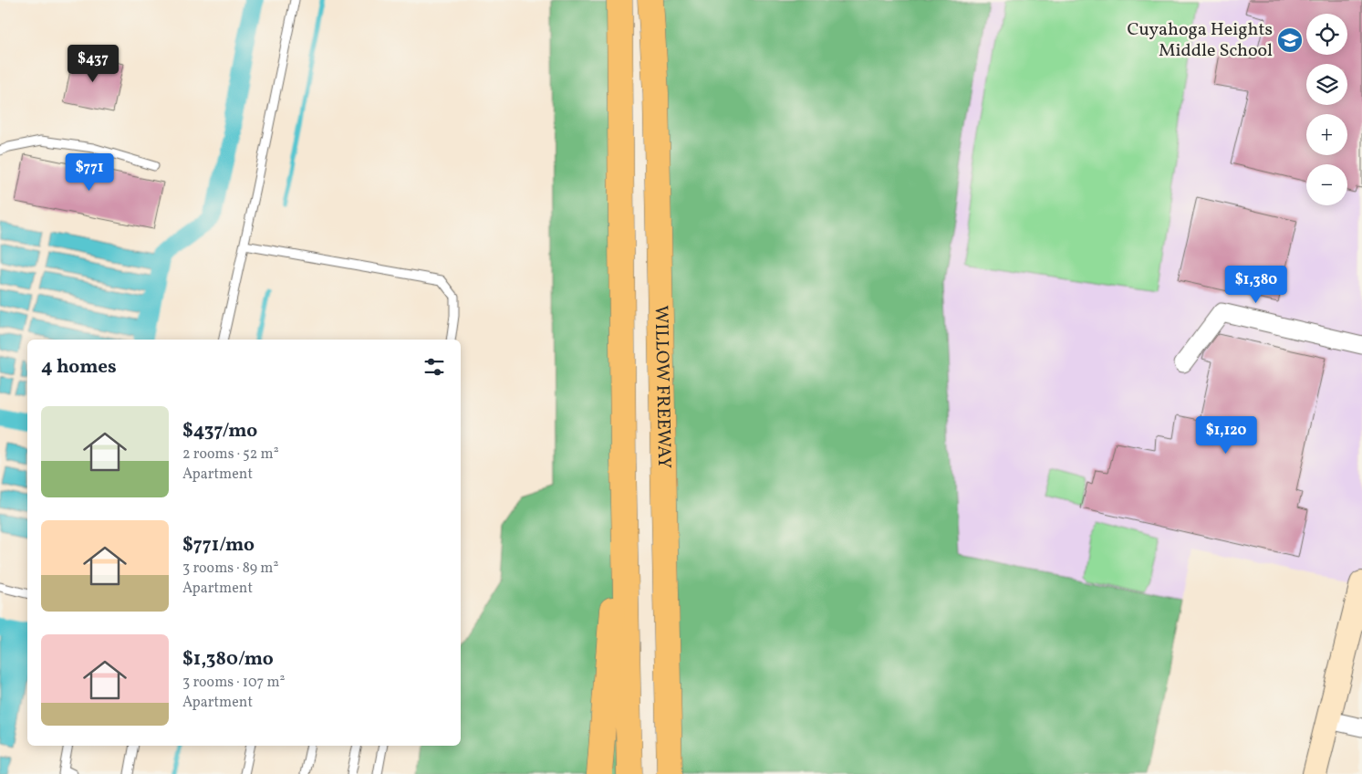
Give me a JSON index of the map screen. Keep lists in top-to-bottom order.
{
  "streets": {
    "highway": ["WILLOW FREEWAY"]
  },
  "places": {
    "school or university": ["Cuyahoga Heights Middle School"]
  },
  "page": {
    "map_buttons": ["+", "−"],
    "price": [
      "$437",
      "$771",
      "$1,380",
      "$1,120"
    ],
    "heading": "4 homes",
    "list": [
      {
        "name": "$437/mo",
        "note": "2 rooms · 52 m² · Apartment"
      },
      {
        "name": "$771/mo",
        "note": "3 rooms · 89 m² · Apartment"
      },
      {
        "name": "$1,380/mo",
        "note": "3 rooms · 107 m² · Apartment"
      }
    ]
  }
}
